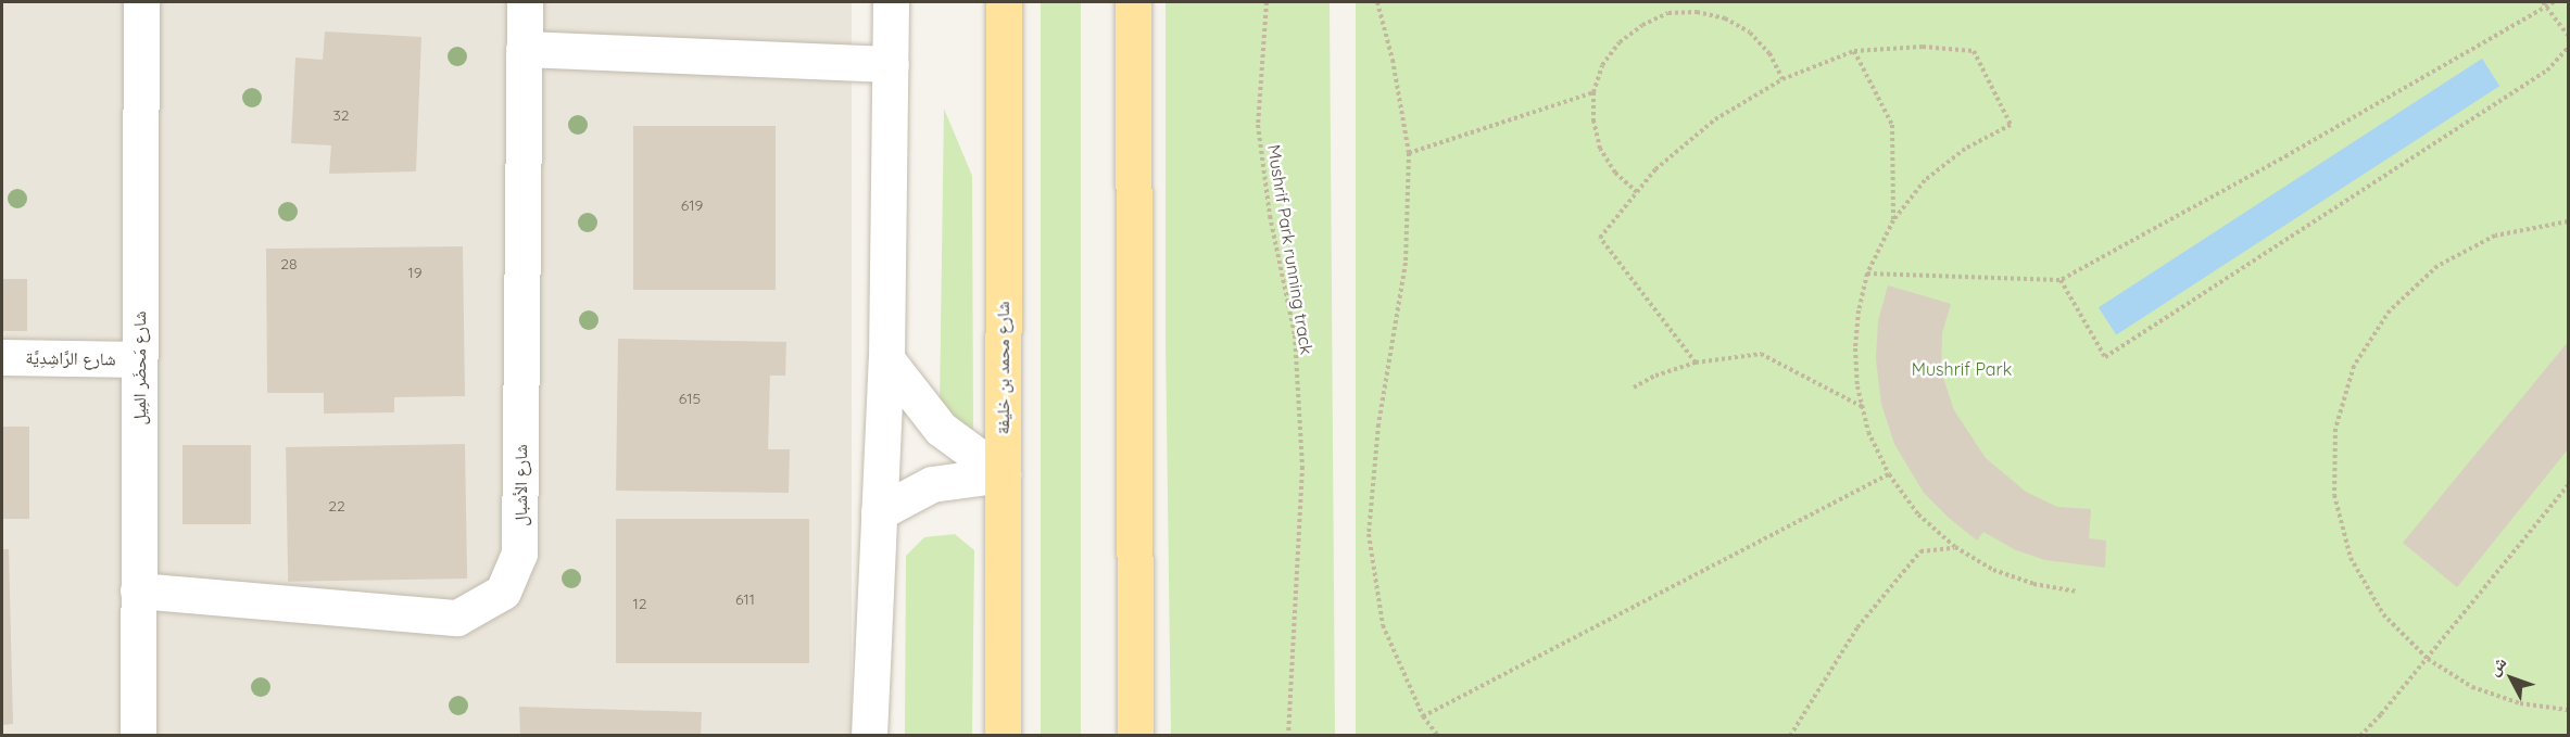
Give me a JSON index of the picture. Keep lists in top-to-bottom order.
{
  "streets": {
    "main road": ["شارع محمد بن خليفة"],
    "street": ["شارع الرَّاشِدِيَّة", "شارع مَحضَر المِيل", "شارع الأشبال"],
    "path": ["Mushrif Park running track"]
  },
  "crossings": [
    ["شارع الرَّاشِدِيَّة", "شارع مَحضَر المِيل"],
    ["شارع مَحضَر المِيل", "شارع الأشبال"]
  ],
  "parks": ["Mushrif Park"],
  "house_numbers": [
    "32",
    "619",
    "28",
    "19",
    "615",
    "22",
    "611",
    "12"
  ],
  "north": "top left"
}
